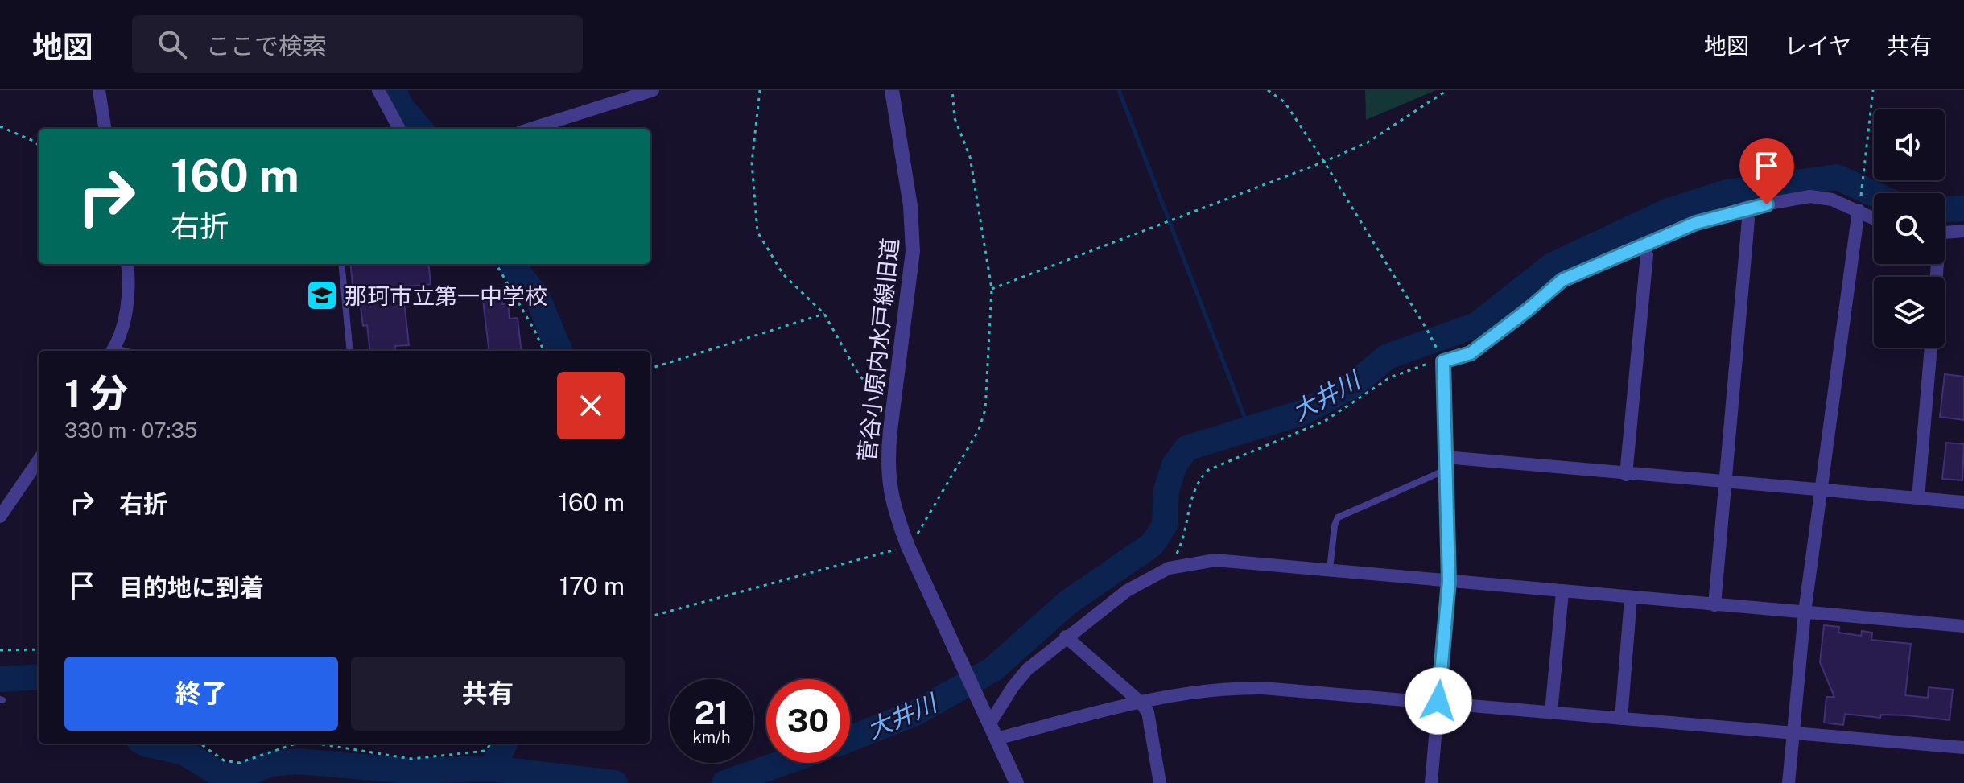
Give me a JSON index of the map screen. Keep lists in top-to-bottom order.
{
  "streets": {
    "street": ["菅谷小原内水戸線旧道"]
  },
  "water": ["大井川"],
  "places": {
    "school or university": ["那珂市立第一中学校"]
  },
  "page": {
    "header": "地図",
    "search": "ここで検索",
    "nav": ["地図", "レイヤ", "共有"],
    "turn": ["160 m", "右折"],
    "heading": ["1 分", "330 m · 07:35"],
    "list": [
      {
        "name": "右折",
        "value": "160 m"
      },
      {
        "name": "目的地に到着",
        "value": "170 m"
      }
    ],
    "buttons": ["終了", "共有"],
    "speed": "21 km/h",
    "limit": "30"
  }
}
